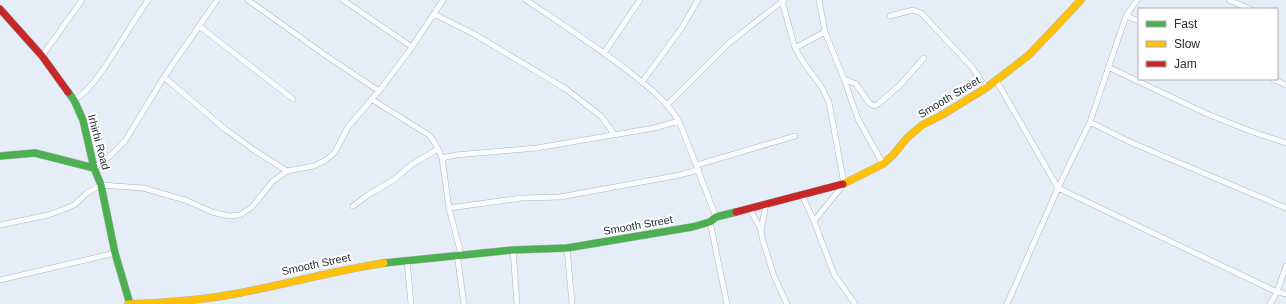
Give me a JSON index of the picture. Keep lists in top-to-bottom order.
{
  "streets": {
    "street": ["Smooth Street", "Irhirhi Road"]
  },
  "crossings": [
    ["Smooth Street", "Irhirhi Road"]
  ],
  "legend": ["Fast", "Slow", "Jam"]
}
